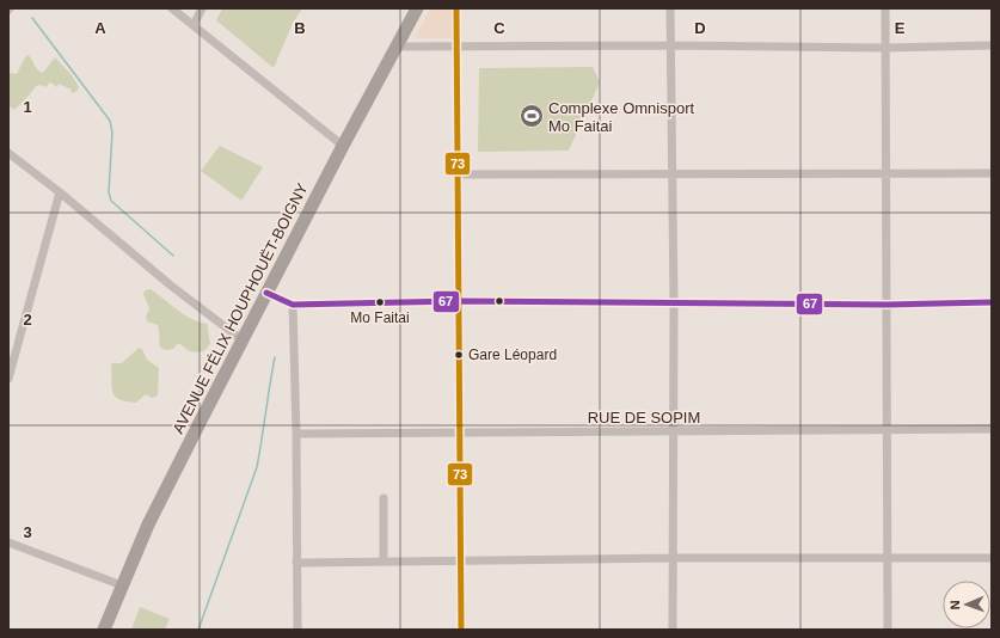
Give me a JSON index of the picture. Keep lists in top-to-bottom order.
{
  "streets": {
    "highway": ["AVENUE FÉLIX HOUPHOUËT-BOIGNY"],
    "street": ["RUE DE SOPIM"]
  },
  "places": {
    "sports": ["Complexe Omnisport Mo Faitai"],
    "other": ["Mo Faitai", "Gare Léopard"]
  },
  "lines": ["transit line 73", "transit line 67"],
  "north": "left",
  "grid": {
    "columns": [
      "A",
      "B",
      "C",
      "D",
      "E"
    ],
    "rows": ["1", "2", "3"]
  }
}
